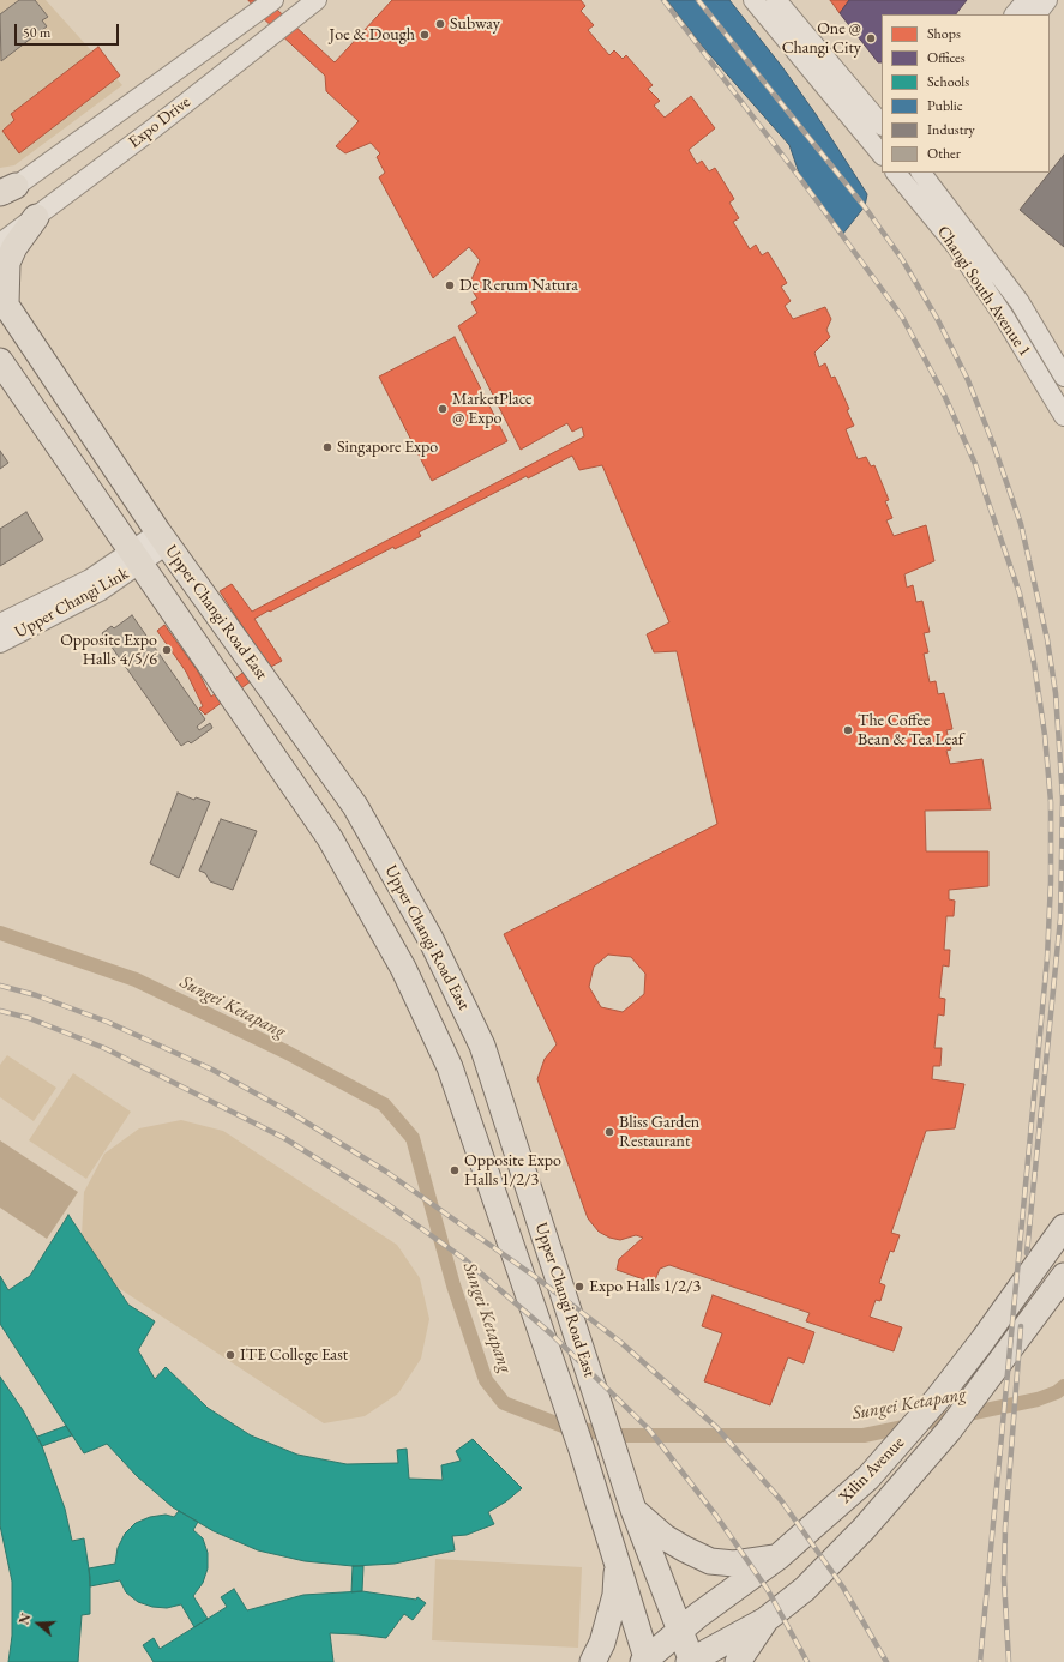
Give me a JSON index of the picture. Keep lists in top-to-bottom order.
{
  "streets": {
    "main road": ["Upper Changi Road East", "Xilin Avenue"],
    "street": ["Expo Drive", "Changi South Avenue 1", "Upper Changi Link"]
  },
  "crossings": [
    ["Upper Changi Link", "Upper Changi Road East"],
    ["Upper Changi Road East", "Xilin Avenue"]
  ],
  "water": ["Sungei Ketapang"],
  "places": [
    "Subway",
    "Joe & Dough",
    "One @ Changi City",
    "De Rerum Natura",
    "MarketPlace @ Expo",
    "Singapore Expo",
    "Opposite Expo Halls 4/5/6",
    "The Coffee Bean & Tea Leaf",
    "Bliss Garden Restaurant",
    "Opposite Expo Halls 1/2/3",
    "Expo Halls 1/2/3",
    "ITE College East"
  ],
  "legend": [
    "Shops",
    "Offices",
    "Schools",
    "Public",
    "Industry",
    "Other"
  ],
  "scale_bar": "50 m",
  "north": "left"
}
